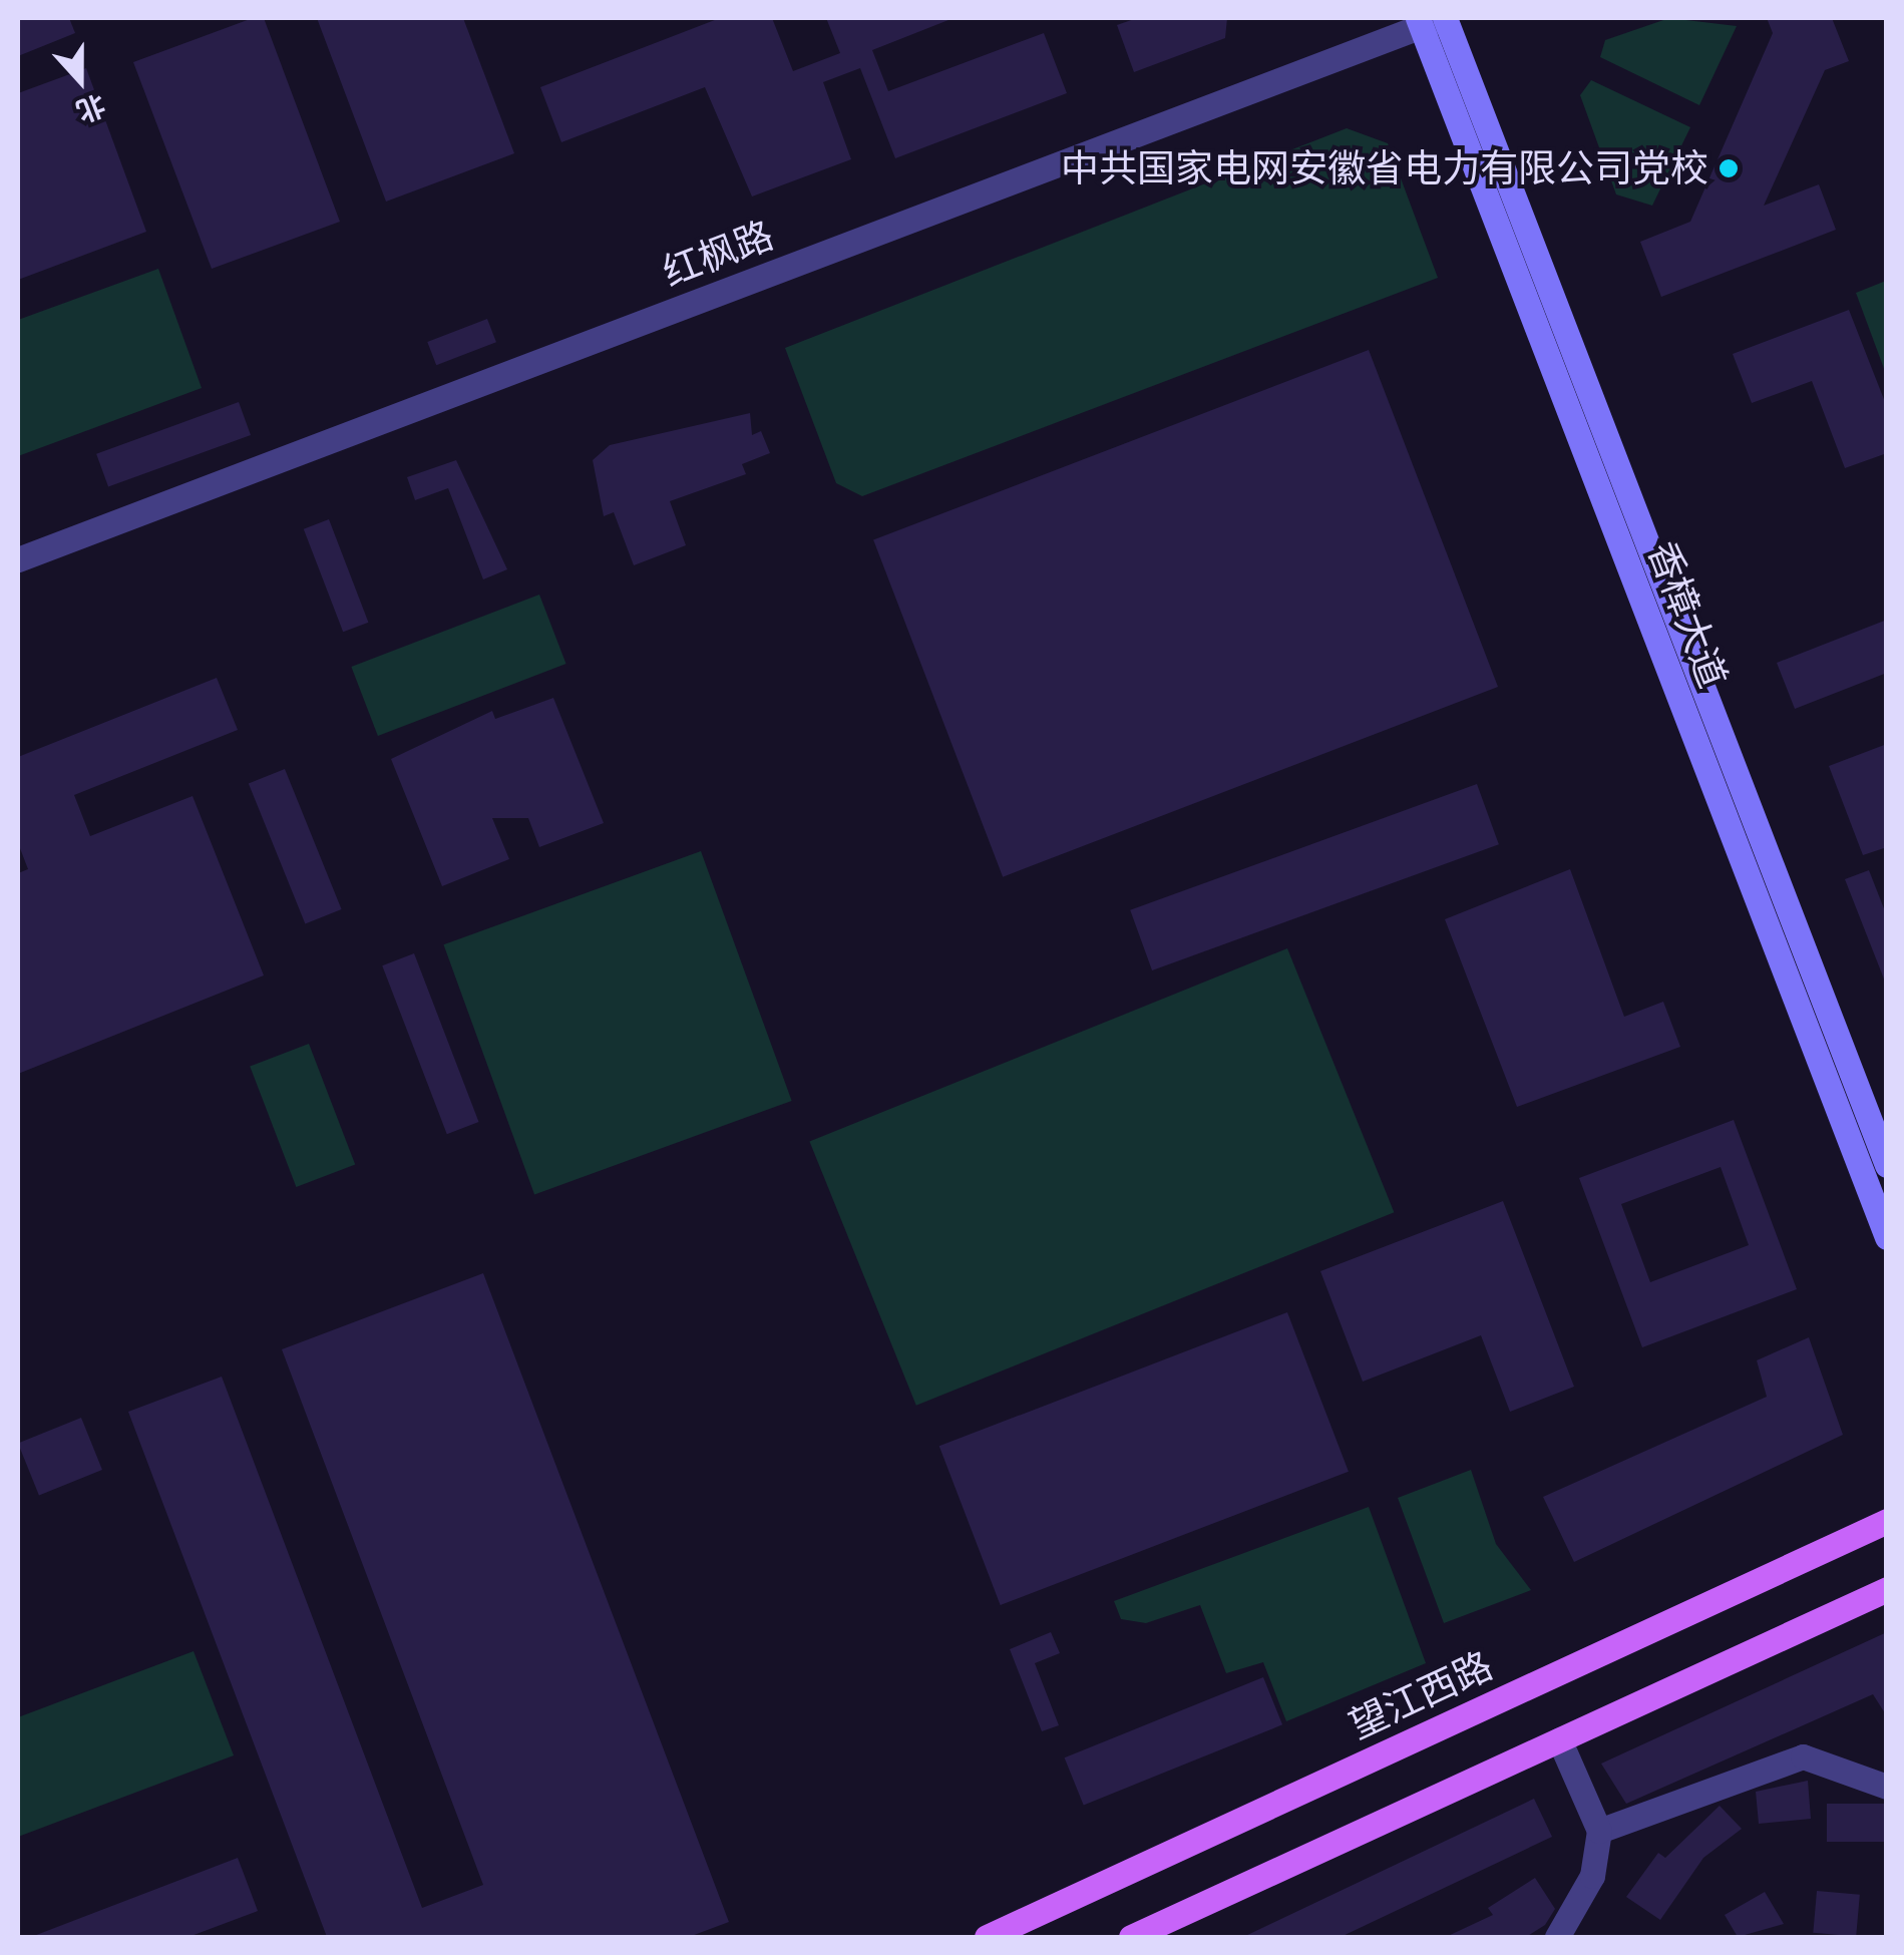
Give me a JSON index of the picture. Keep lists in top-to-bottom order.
{
  "streets": {
    "main road": ["香樟大道", "望江西路"],
    "street": ["红枫路"]
  },
  "crossings": [
    ["红枫路", "香樟大道"]
  ],
  "places": ["中共国家电网安徽省电力有限公司党校"],
  "north": "bottom"
}
